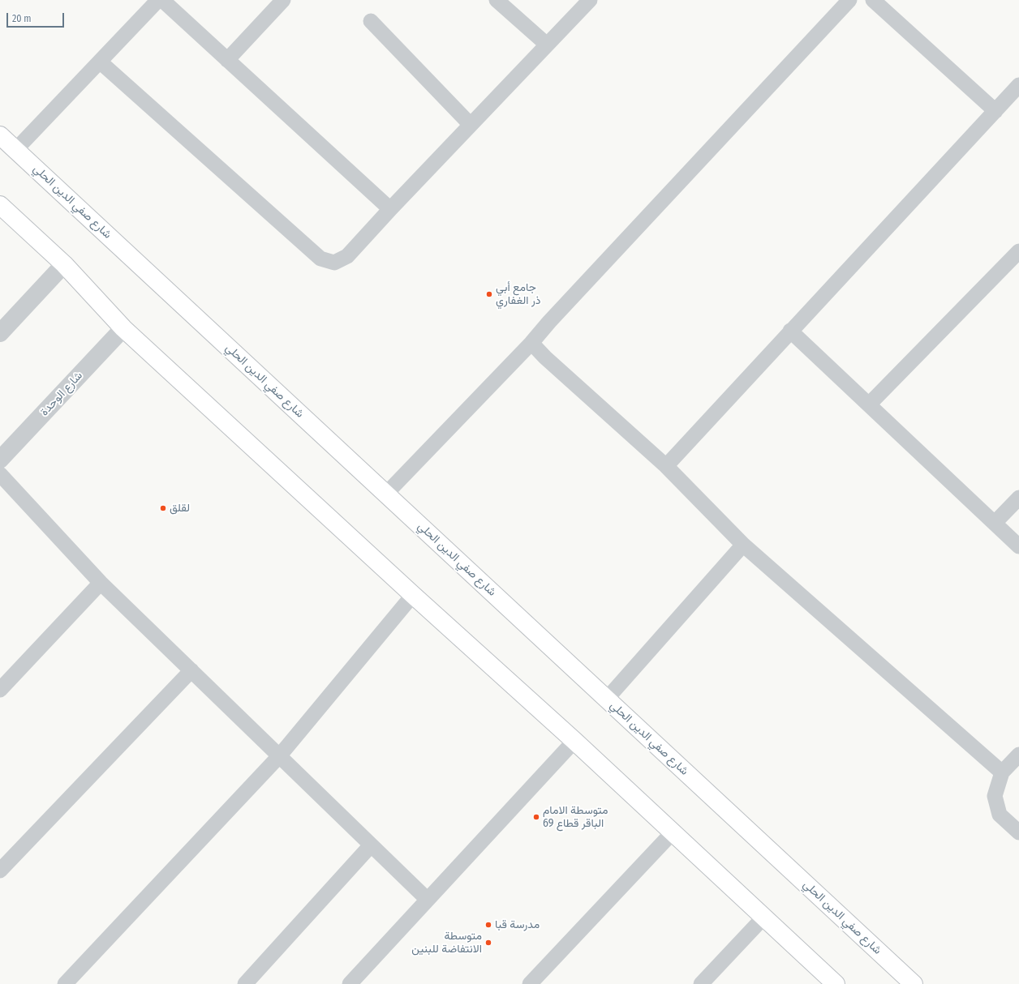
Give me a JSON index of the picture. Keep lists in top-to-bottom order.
{
  "streets": {
    "main road": ["شارع صفي الدين الحلي"],
    "street": ["شارع الوحدة"]
  },
  "places": [
    "جامع أبي ذر الغفاري",
    "لقلق",
    "متوسطة الامام الباقر قطاع 69",
    "مدرسة قبا",
    "متوسطة الانتفاضة للبنين"
  ],
  "scale_bar": "20 m"
}
